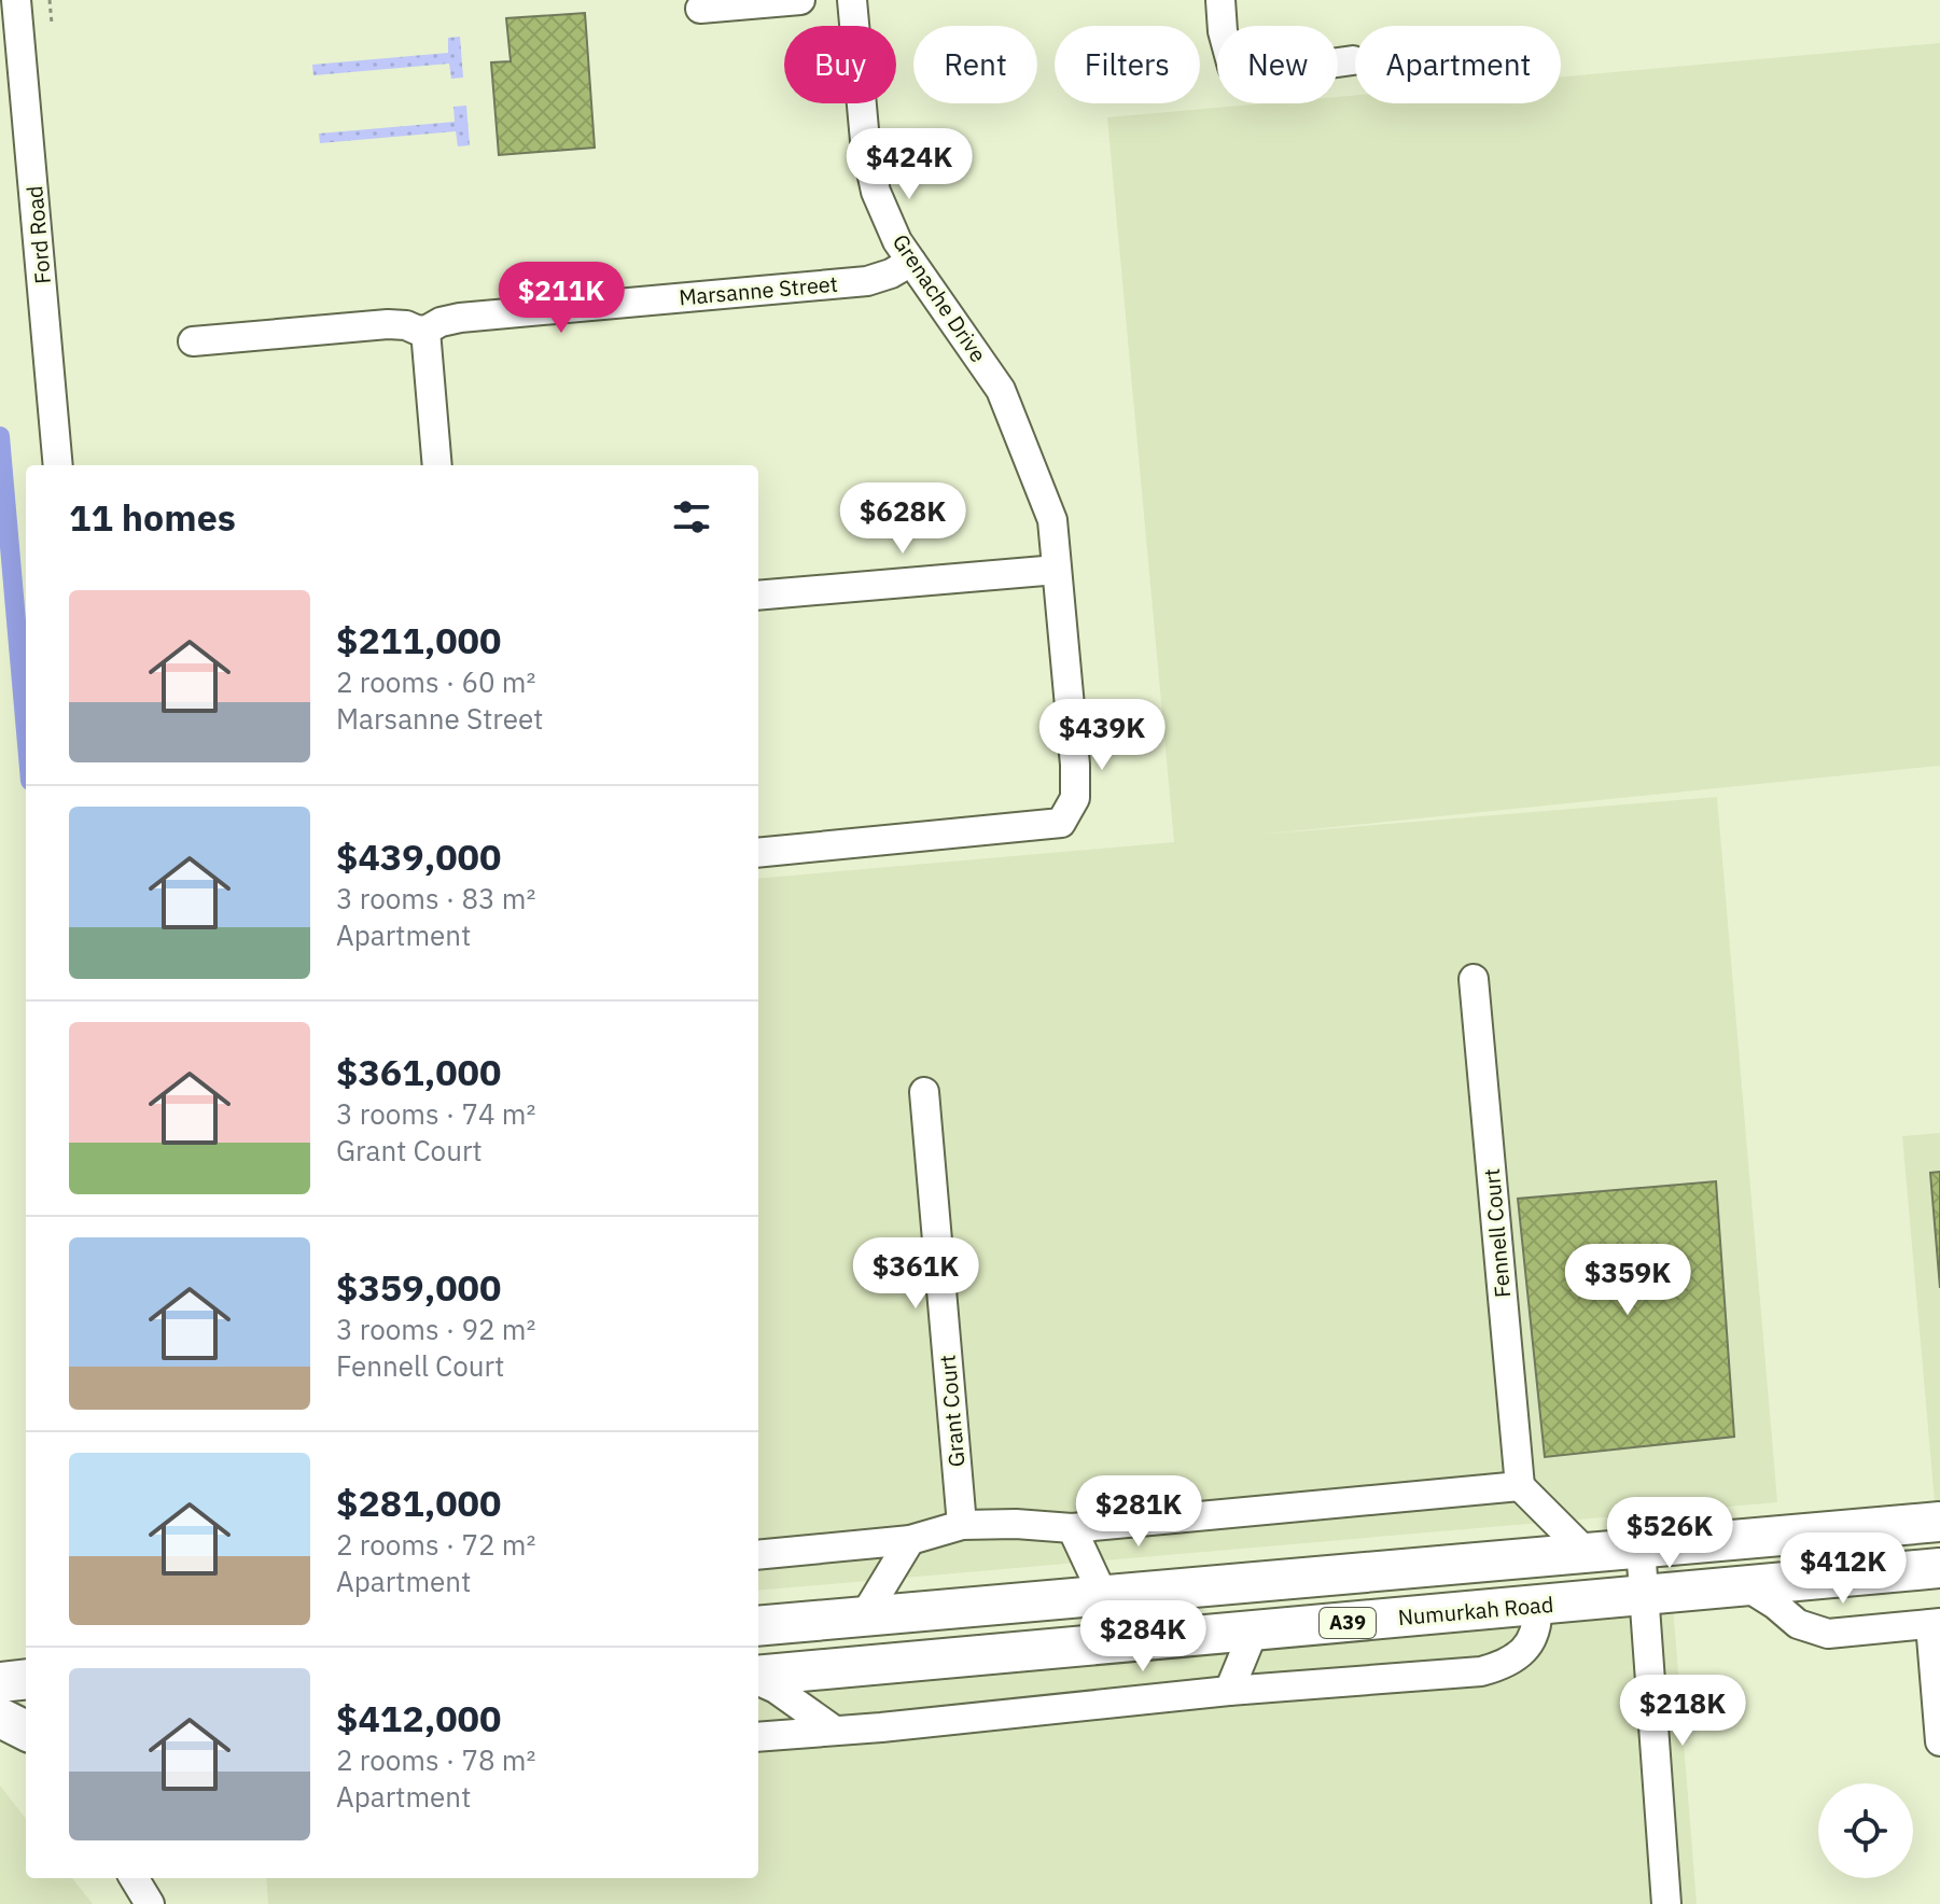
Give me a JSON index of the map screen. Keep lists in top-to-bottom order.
{
  "streets": {
    "highway": ["Numurkah Road", "A39"],
    "street": [
      "Ford Road",
      "Marsanne Street",
      "Grenache Drive",
      "Fennell Court",
      "Grant Court"
    ]
  },
  "crossings": [
    ["Marsanne Street", "Grenache Drive"]
  ],
  "page": {
    "chip": [
      "Buy",
      "Rent",
      "Filters",
      "New",
      "Apartment"
    ],
    "price": [
      "$424K",
      "$211K",
      "$628K",
      "$439K",
      "$361K",
      "$359K",
      "$281K",
      "$526K",
      "$412K",
      "$284K",
      "$218K"
    ],
    "heading": "11 homes",
    "list": [
      {
        "name": "$211,000",
        "note": "2 rooms · 60 m² · Marsanne Street"
      },
      {
        "name": "$439,000",
        "note": "3 rooms · 83 m² · Apartment"
      },
      {
        "name": "$361,000",
        "note": "3 rooms · 74 m² · Grant Court"
      },
      {
        "name": "$359,000",
        "note": "3 rooms · 92 m² · Fennell Court"
      },
      {
        "name": "$281,000",
        "note": "2 rooms · 72 m² · Apartment"
      },
      {
        "name": "$412,000",
        "note": "2 rooms · 78 m² · Apartment"
      }
    ]
  }
}
